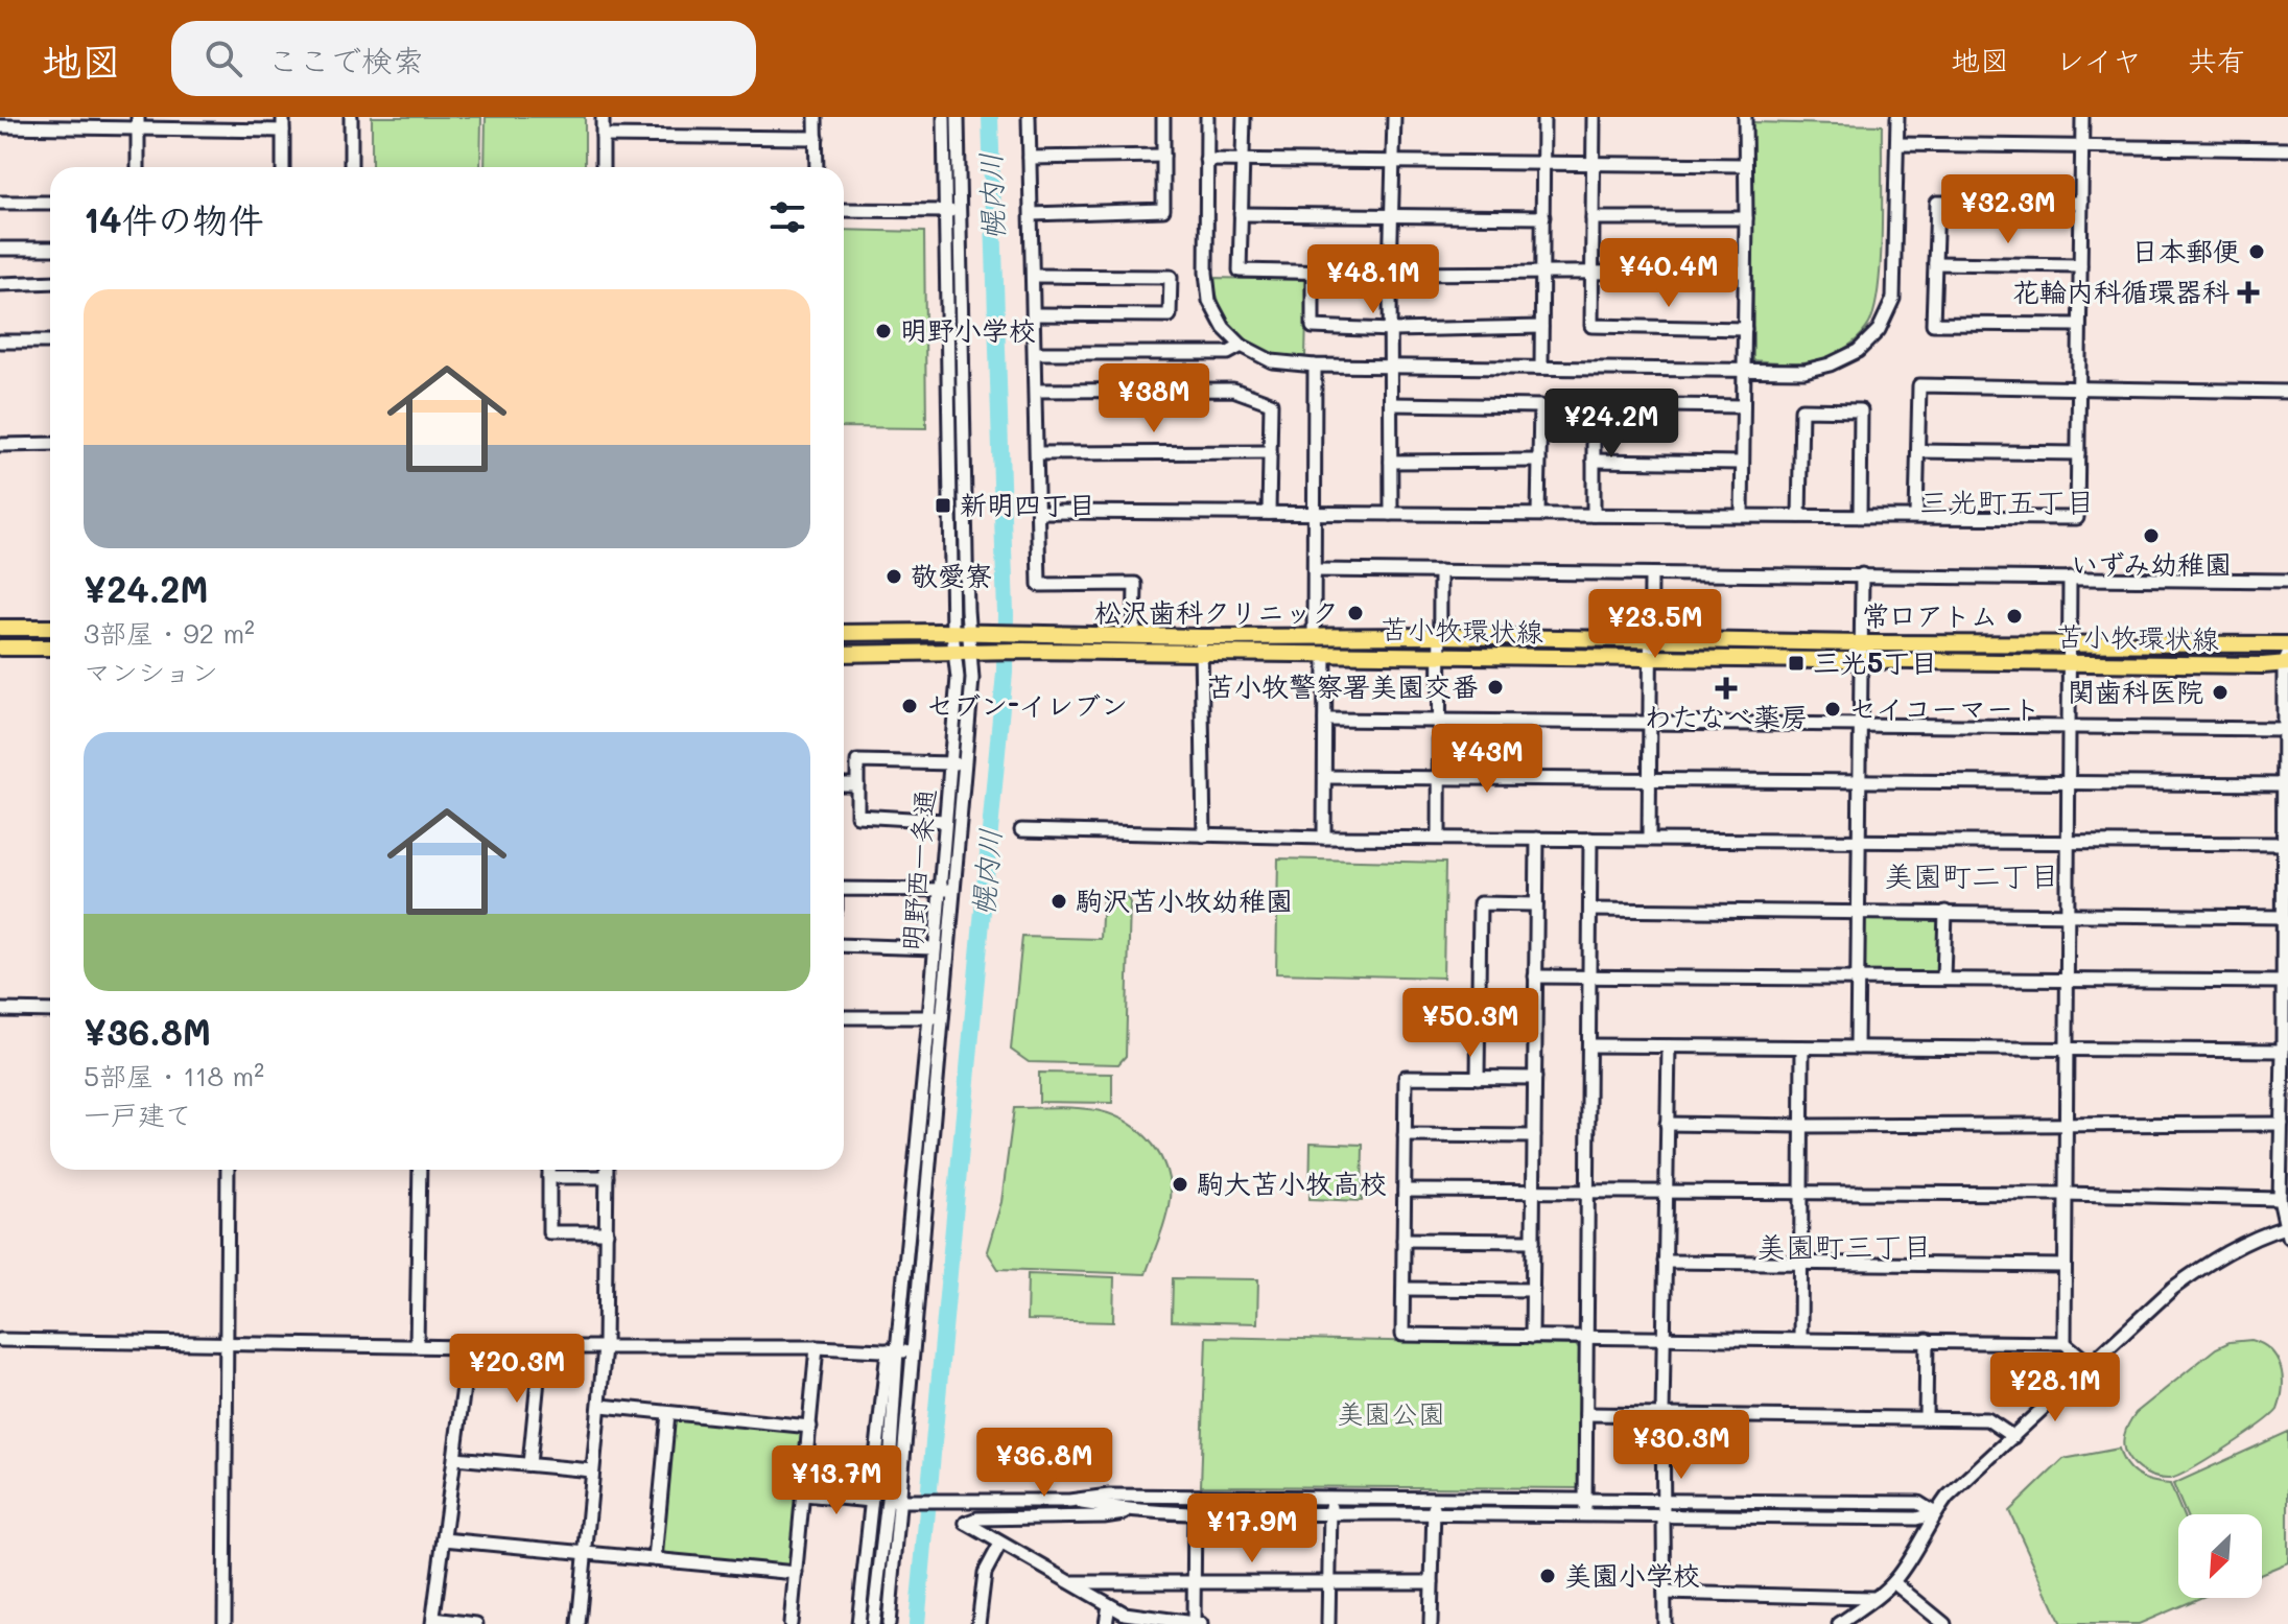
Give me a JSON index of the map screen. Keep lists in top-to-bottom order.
{
  "streets": {
    "main road": ["苫小牧環状線"],
    "street": ["明野西一条通"]
  },
  "crossings": [
    ["苫小牧環状線", "明野西一条通"]
  ],
  "districts": ["三光町五丁目", "美園町二丁目", "美園町三丁目"],
  "water": ["幌内川"],
  "parks": ["美園公園"],
  "places": {
    "other": [
      "日本郵便",
      "明野小学校",
      "いずみ幼稚園",
      "敬愛寮",
      "松沢歯科クリニック",
      "常口アトム",
      "苫小牧警察署美園交番",
      "関歯科医院",
      "セブン-イレブン",
      "セイコーマート",
      "駒沢苫小牧幼稚園",
      "駒大苫小牧高校",
      "美園小学校"
    ],
    "health": ["花輪内科循環器科", "わたなべ薬房"],
    "transit": ["新明四丁目", "三光5丁目"]
  },
  "north": "bottom left",
  "page": {
    "header": "地図",
    "search": "ここで検索",
    "nav": ["地図", "レイヤ", "共有"],
    "heading": "14件の物件",
    "price": [
      "¥32.3M",
      "¥40.4M",
      "¥48.1M",
      "¥38M",
      "¥24.2M",
      "¥23.5M",
      "¥43M",
      "¥50.3M",
      "¥20.3M",
      "¥28.1M",
      "¥30.3M",
      "¥36.8M",
      "¥13.7M",
      "¥17.9M"
    ],
    "list": [
      {
        "name": "¥24.2M",
        "note": "3部屋 · 92 m² · マンション"
      },
      {
        "name": "¥36.8M",
        "note": "5部屋 · 118 m² · 一戸建て"
      }
    ]
  }
}
